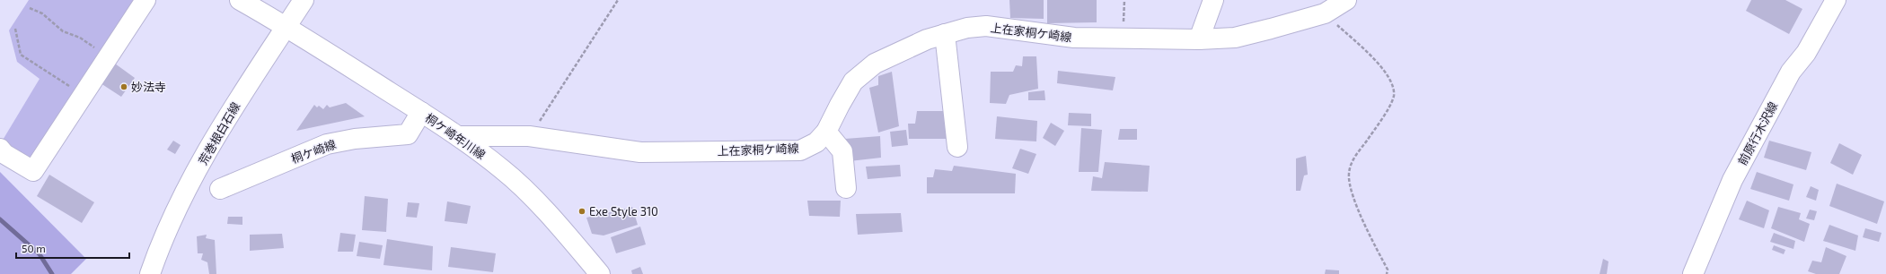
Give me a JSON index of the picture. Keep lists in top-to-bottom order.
{
  "streets": {
    "street": [
      "上在家桐ケ崎線",
      "荒巻根白石線",
      "前原行木沢線",
      "桐ケ崎年川線",
      "桐ケ崎線"
    ]
  },
  "crossings": [
    ["上在家桐ケ崎線", "桐ケ崎年川線"],
    ["荒巻根白石線", "桐ケ崎年川線"],
    ["桐ケ崎年川線", "桐ケ崎線"]
  ],
  "places": ["妙法寺", "Exe Style 310"],
  "scale_bar": "50 m"
}
